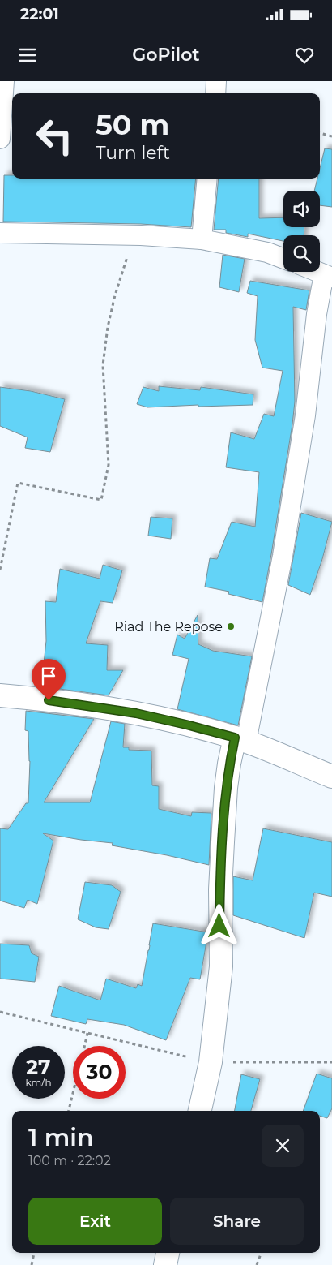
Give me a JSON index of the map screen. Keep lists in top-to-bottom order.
{
  "places": ["Riad The Repose"],
  "page": {
    "status": "22:01",
    "header": "GoPilot",
    "turn": ["50 m", "Turn left"],
    "speed": "27 km/h",
    "limit": "30",
    "heading": ["1 min", "100 m · 22:02"],
    "buttons": ["Exit", "Share"]
  }
}
